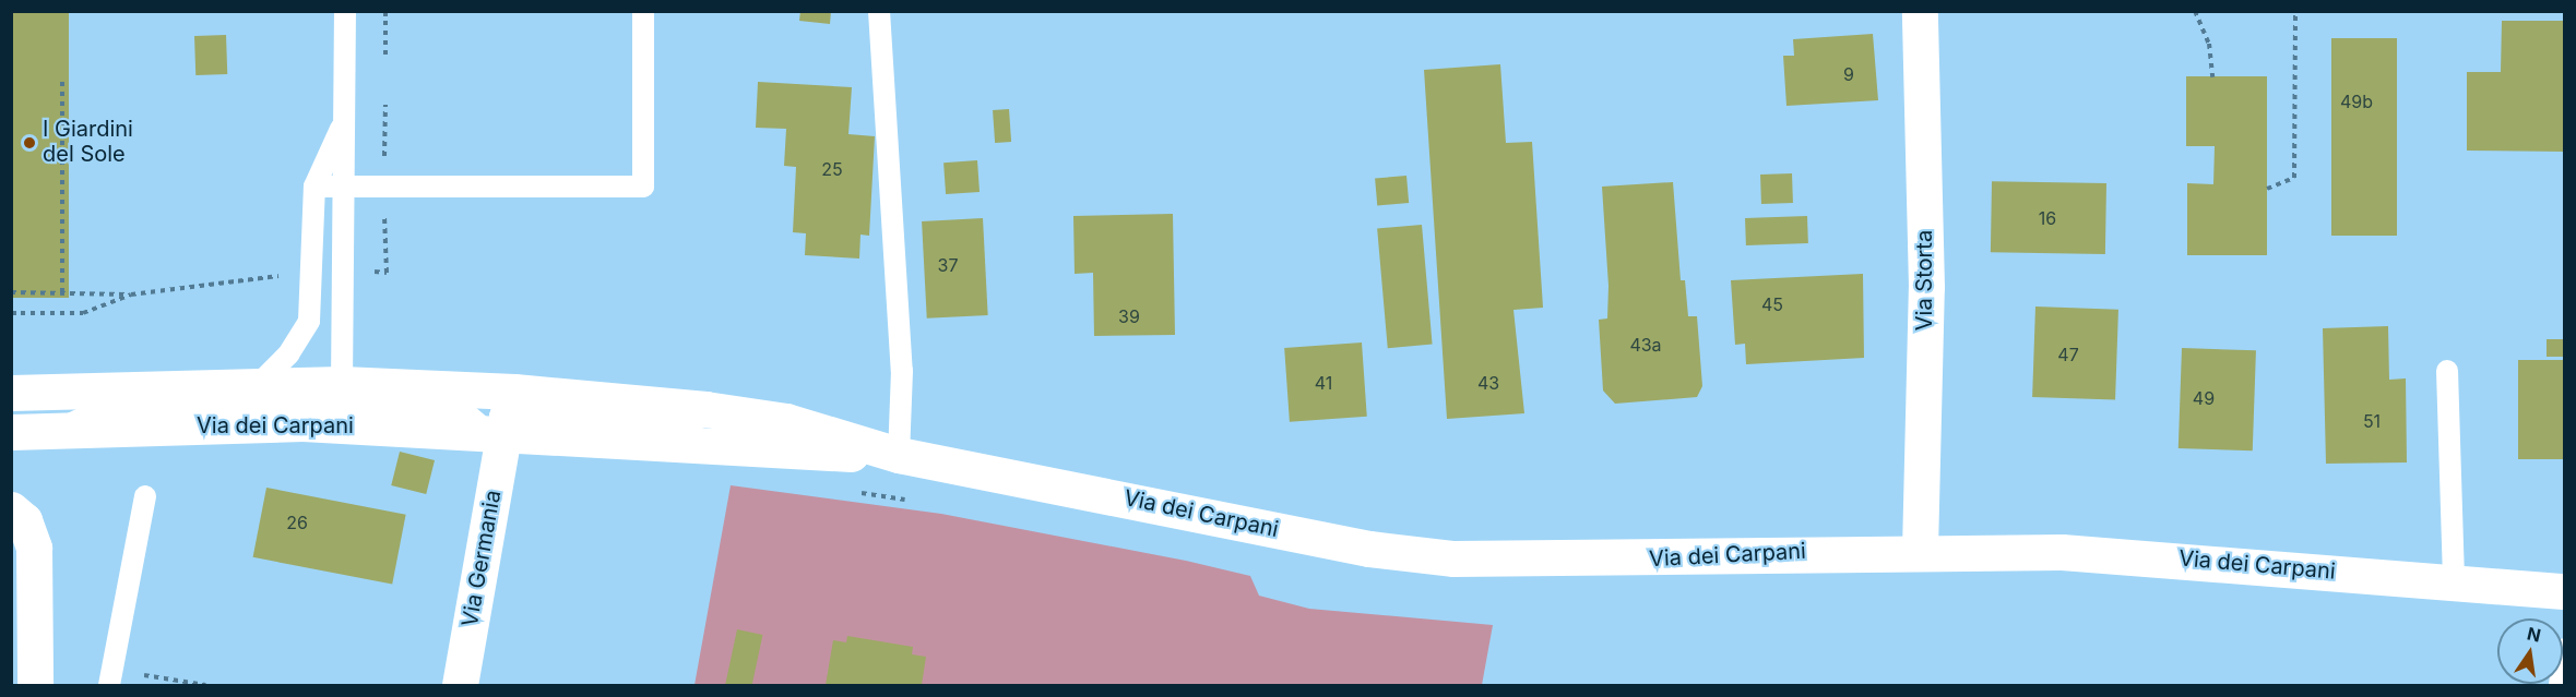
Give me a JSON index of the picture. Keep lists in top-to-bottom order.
{
  "streets": {
    "street": ["Via Storta", "Via dei Carpani", "Via Germania"]
  },
  "crossings": [
    ["Via Storta", "Via dei Carpani"],
    ["Via dei Carpani", "Via Germania"]
  ],
  "places": ["I Giardini del Sole"],
  "house_numbers": [
    "9",
    "49b",
    "25",
    "16",
    "37",
    "45",
    "39",
    "43a",
    "47",
    "41",
    "43",
    "49",
    "51",
    "26"
  ],
  "north": "top"
}
